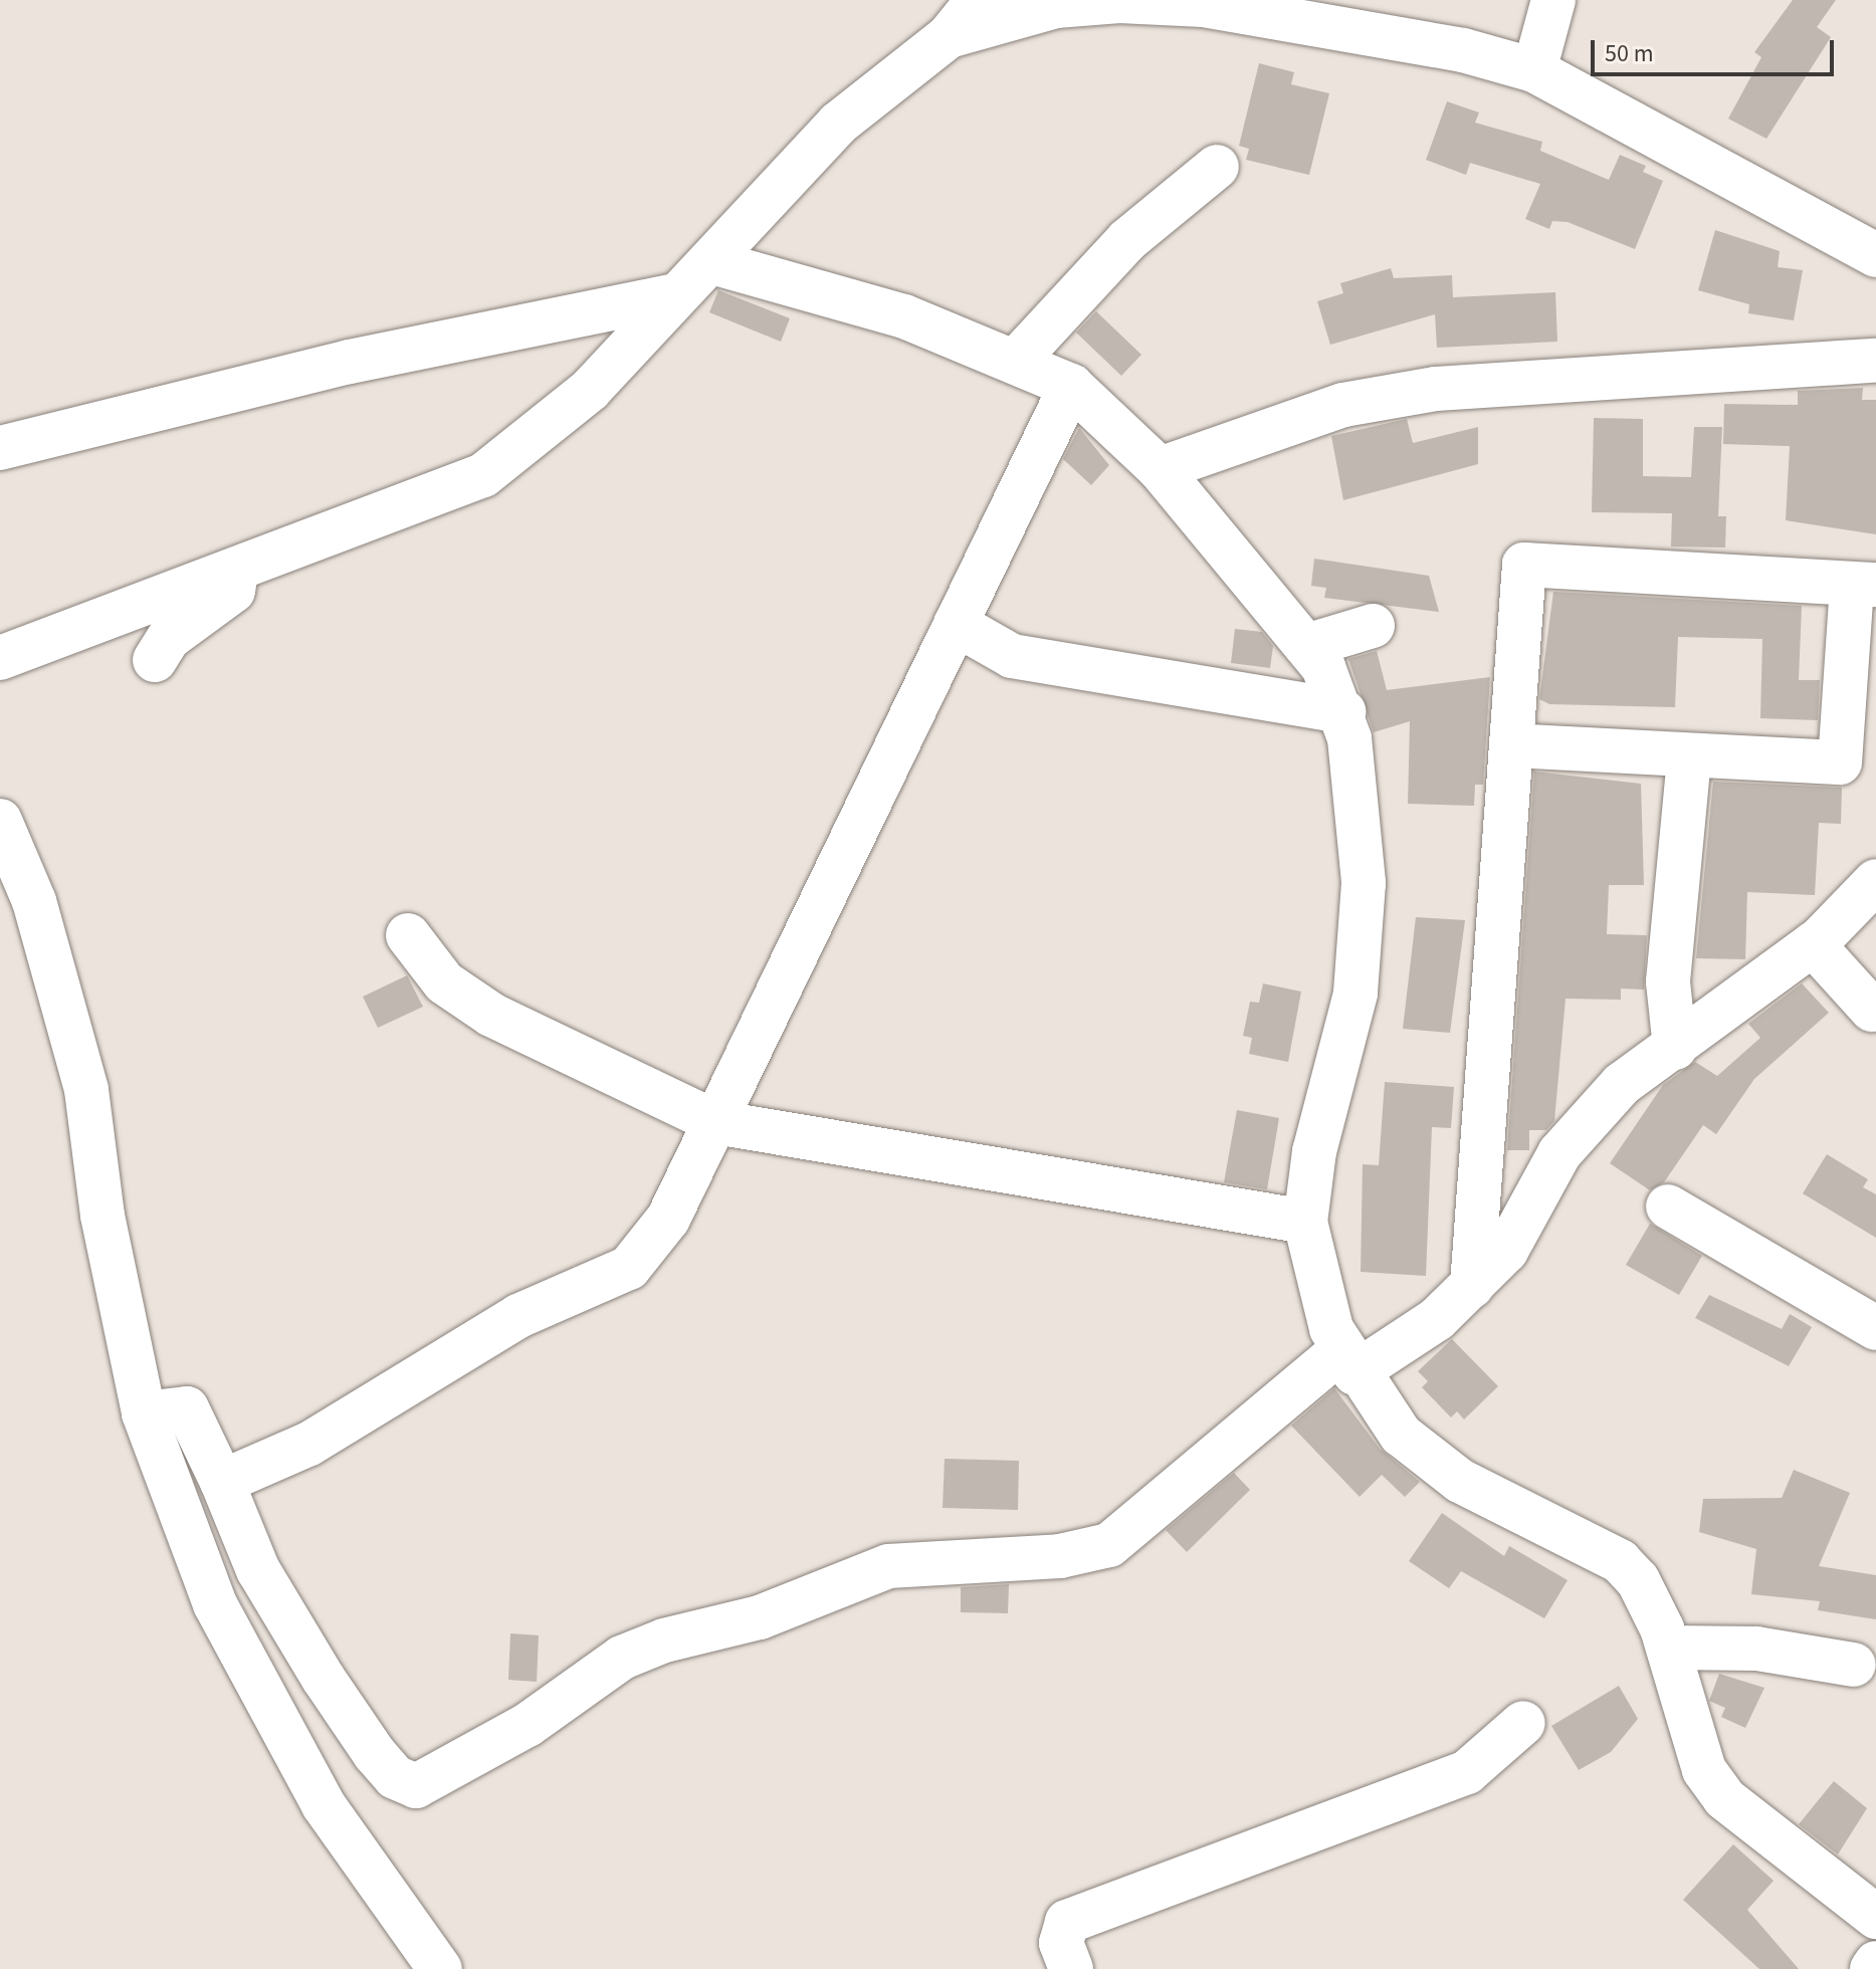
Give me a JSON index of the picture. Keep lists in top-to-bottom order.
{
  "scale_bar": "50 m"
}
